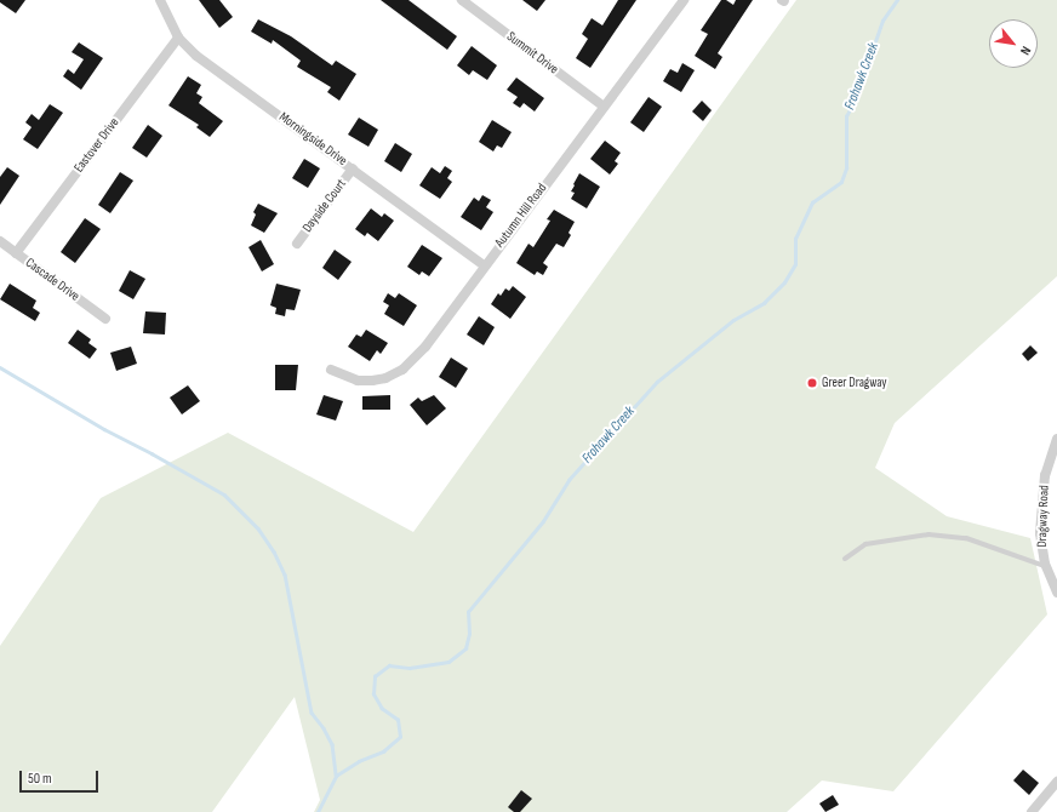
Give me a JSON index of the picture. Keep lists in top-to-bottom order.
{
  "streets": {
    "street": [
      "Summit Drive",
      "Morningside Drive",
      "Eastover Drive",
      "Dayside Court",
      "Autumn Hill Road",
      "Cascade Drive",
      "Dragway Road"
    ]
  },
  "crossings": [
    ["Summit Drive", "Autumn Hill Road"],
    ["Morningside Drive", "Eastover Drive"],
    ["Morningside Drive", "Dayside Court"],
    ["Morningside Drive", "Autumn Hill Road"],
    ["Eastover Drive", "Cascade Drive"]
  ],
  "water": ["Frohawk Creek"],
  "places": ["Greer Dragway"],
  "scale_bar": "50 m",
  "north": "bottom right"
}
